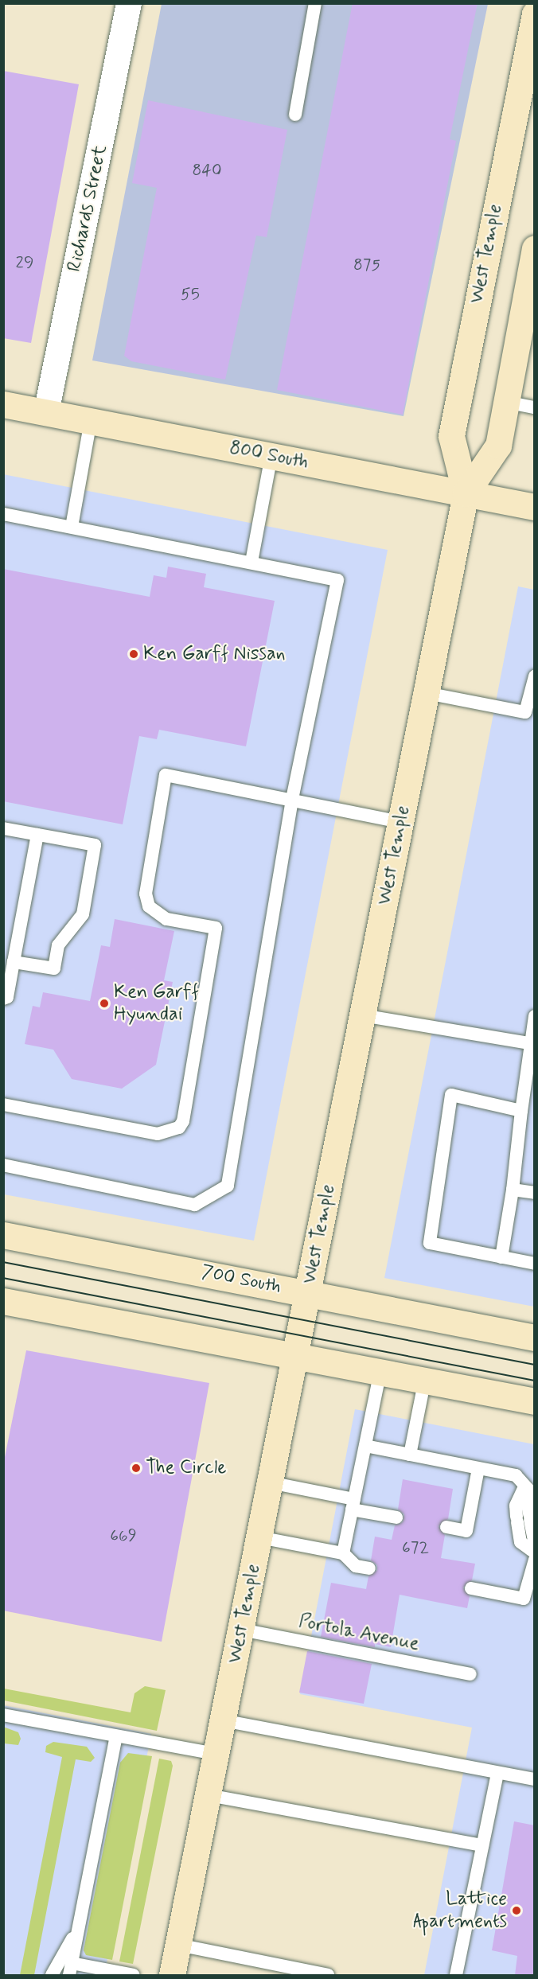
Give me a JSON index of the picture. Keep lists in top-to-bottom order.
{
  "streets": {
    "main road": ["West Temple", "800 South", "700 South"],
    "street": ["Richards Street"],
    "lane": ["Portola Avenue"]
  },
  "crossings": [
    ["Richards Street", "800 South"],
    ["West Temple", "800 South"],
    ["West Temple", "700 South"],
    ["West Temple", "Portola Avenue"]
  ],
  "places": [
    "Ken Garff Nissan",
    "Ken Garff Hyundai",
    "The Circle",
    "Lattice Apartments"
  ],
  "house_numbers": [
    "840",
    "29",
    "875",
    "55",
    "669",
    "672"
  ]
}
